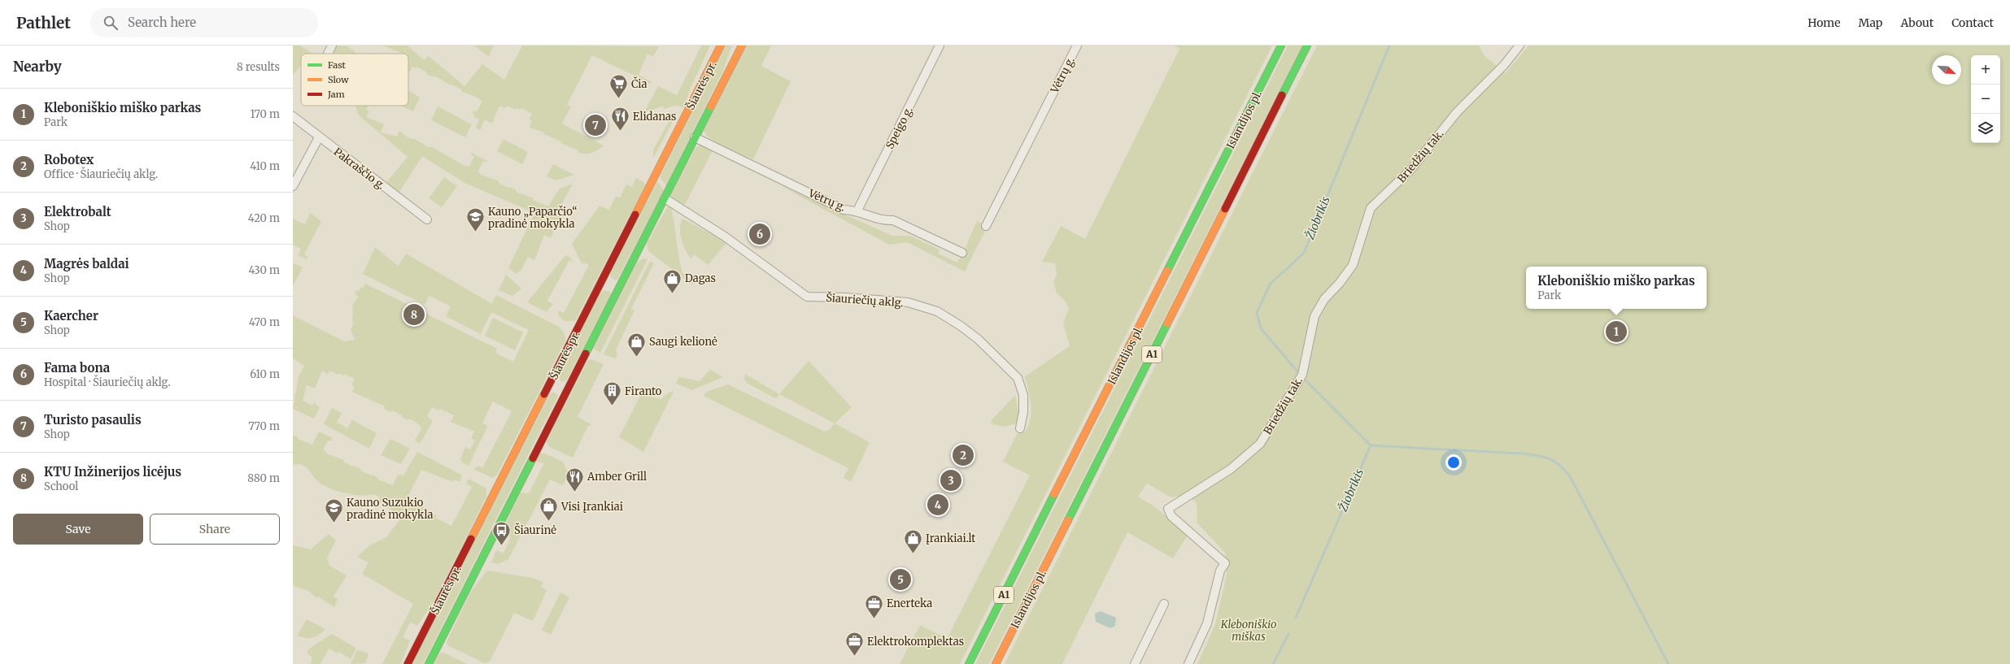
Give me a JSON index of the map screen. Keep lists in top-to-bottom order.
{
  "streets": {
    "main road": ["Šiaurės pr.", "Islandijos pl.", "A1"],
    "street": [
      "Vėtrų g.",
      "Speigo g.",
      "Briedžių tak.",
      "Pakraščio g.",
      "Šiauriečių aklg."
    ]
  },
  "crossings": [
    ["Vėtrų g.", "Šiaurės pr."],
    ["Vėtrų g.", "Speigo g."],
    ["Šiaurės pr.", "Šiauriečių aklg."]
  ],
  "water": ["Žiobrikis"],
  "parks": ["Kleboniškio miškas"],
  "places": {
    "supermarket": ["Čia"],
    "restaurant": ["Elidanas", "Amber Grill"],
    "school or university": ["Kauno „Paparčio“ pradinė mokykla", "Kauno Suzukio pradinė mokykla"],
    "shop": [
      "Dagas",
      "Saugi kelionė",
      "Visi Įrankiai",
      "Įrankiai.lt"
    ],
    "building": ["Firanto"],
    "bus stop": ["Šiaurinė"],
    "office": ["Enerteka", "Elektrokomplektas"]
  },
  "legend": ["Fast", "Slow", "Jam"],
  "north": "bottom right",
  "page": {
    "header": "Pathlet",
    "search": "Search here",
    "nav": [
      "Home",
      "Map",
      "About",
      "Contact"
    ],
    "heading": ["Nearby", "8 results"],
    "map_buttons": ["+", "−"],
    "list": [
      {
        "mark": "1",
        "name": "Kleboniškio miško parkas",
        "note": "Park",
        "value": "170 m"
      },
      {
        "mark": "2",
        "name": "Robotex",
        "note": "Office · Šiauriečių aklg.",
        "value": "410 m"
      },
      {
        "mark": "3",
        "name": "Elektrobalt",
        "note": "Shop",
        "value": "420 m"
      },
      {
        "mark": "4",
        "name": "Magrės baldai",
        "note": "Shop",
        "value": "430 m"
      },
      {
        "mark": "5",
        "name": "Kaercher",
        "note": "Shop",
        "value": "470 m"
      },
      {
        "mark": "6",
        "name": "Fama bona",
        "note": "Hospital · Šiauriečių aklg.",
        "value": "610 m"
      },
      {
        "mark": "7",
        "name": "Turisto pasaulis",
        "note": "Shop",
        "value": "770 m"
      },
      {
        "mark": "8",
        "name": "KTU Inžinerijos licėjus",
        "note": "School",
        "value": "880 m"
      }
    ],
    "pins": [
      "7",
      "6",
      "8",
      "1",
      "2",
      "3",
      "4",
      "5"
    ],
    "popup": ["Kleboniškio miško parkas", "Park"],
    "buttons": ["Save", "Share"]
  }
}
